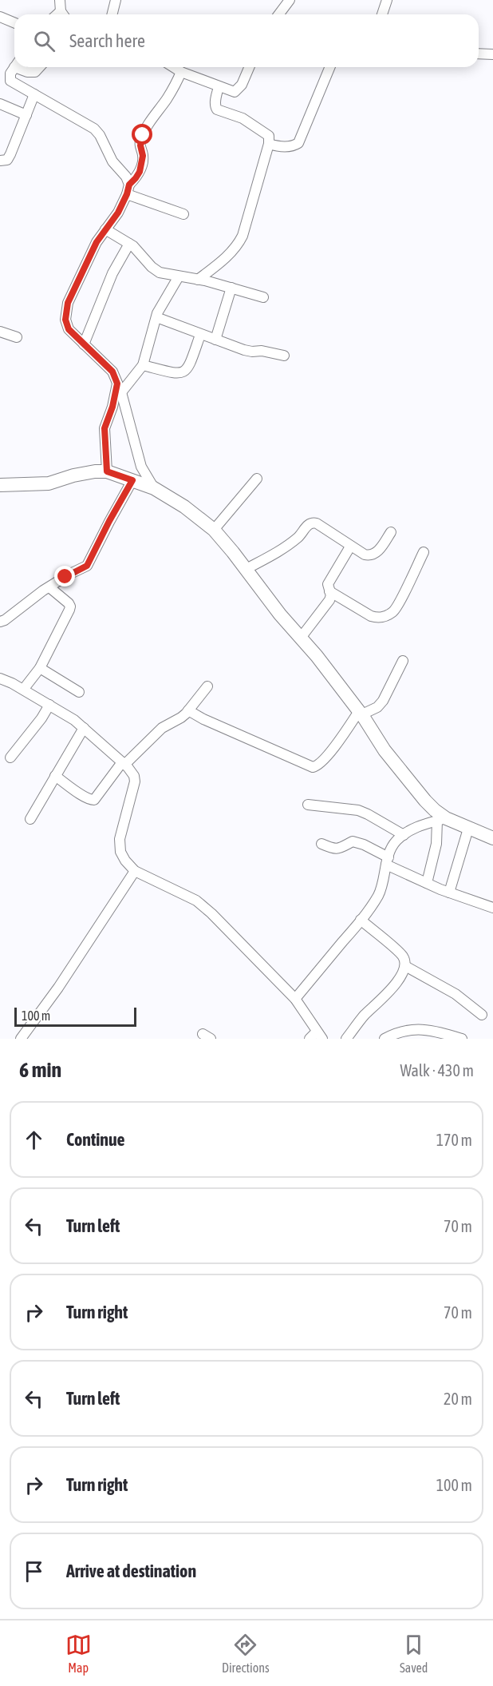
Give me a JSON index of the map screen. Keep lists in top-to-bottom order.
{
  "scale_bar": "100 m",
  "page": {
    "search": "Search here",
    "scale": "100 m",
    "heading": ["6 min", "Walk · 430 m"],
    "list": [
      ["Continue", "170 m"],
      ["Turn left", "70 m"],
      ["Turn right", "70 m"],
      ["Turn left", "20 m"],
      ["Turn right", "100 m"],
      "Arrive at destination"
    ],
    "nav": ["Map", "Directions", "Saved"]
  }
}
